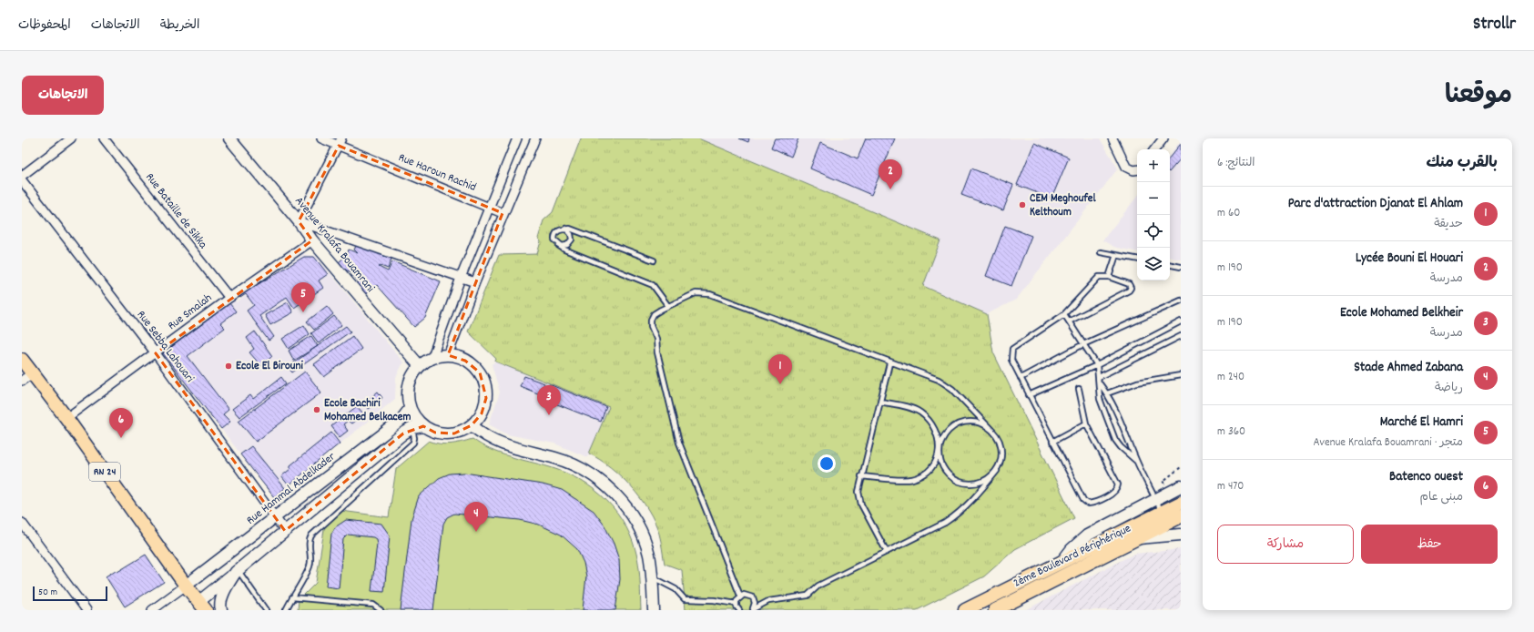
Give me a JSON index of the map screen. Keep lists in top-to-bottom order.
{
  "streets": {
    "main road": ["RN 24", "2ème Boulevard Périphérique"],
    "street": [
      "Rue Haroun Rachid",
      "Rue Bataille de Sikka",
      "Avenue Kralafa Bouamrani",
      "Rue Smalah",
      "Rue Sebba Lahouari",
      "Rue Hammal Abdelkader"
    ]
  },
  "crossings": [
    ["Rue Bataille de Sikka", "Rue Smalah"],
    ["Avenue Kralafa Bouamrani", "Rue Smalah"],
    ["Avenue Kralafa Bouamrani", "Rue Hammal Abdelkader"],
    ["Rue Smalah", "Rue Sebba Lahouari"],
    ["Rue Smalah", "RN 24"],
    ["Rue Sebba Lahouari", "Rue Hammal Abdelkader"],
    ["RN 24", "Rue Hammal Abdelkader"]
  ],
  "places": ["CEM Meghoufel Kelthoum", "Ecole El Birouni", "Ecole Bachiri Mohamed Belkacem"],
  "scale_bar": "50 m",
  "page": {
    "header": "Strollr",
    "nav": ["الخريطة", "الاتجاهات", "المحفوظات"],
    "title": "موقعنا",
    "buttons": [
      "الاتجاهات",
      ["حفظ", "مشاركة"]
    ],
    "heading": ["بالقرب منك", "النتائج: 6"],
    "map_buttons": ["+", "−"],
    "pins": [
      "2",
      "5",
      "1",
      "3",
      "6",
      "4"
    ],
    "list": [
      {
        "mark": "1",
        "name": "Parc d'attraction Djanat El Ahlam",
        "note": "حديقة",
        "value": "60 m"
      },
      {
        "mark": "2",
        "name": "Lycée Bouni El Houari",
        "note": "مدرسة",
        "value": "190 m"
      },
      {
        "mark": "3",
        "name": "Ecole Mohamed Belkheir",
        "note": "مدرسة",
        "value": "190 m"
      },
      {
        "mark": "4",
        "name": "Stade Ahmed Zabana",
        "note": "رياضة",
        "value": "240 m"
      },
      {
        "mark": "5",
        "name": "Marché El Hamri",
        "note": "متجر · Avenue Kralafa Bouamrani",
        "value": "360 m"
      },
      {
        "mark": "6",
        "name": "Batenco ouest",
        "note": "مبنى عام",
        "value": "470 m"
      }
    ],
    "scale": "50 m"
  }
}
